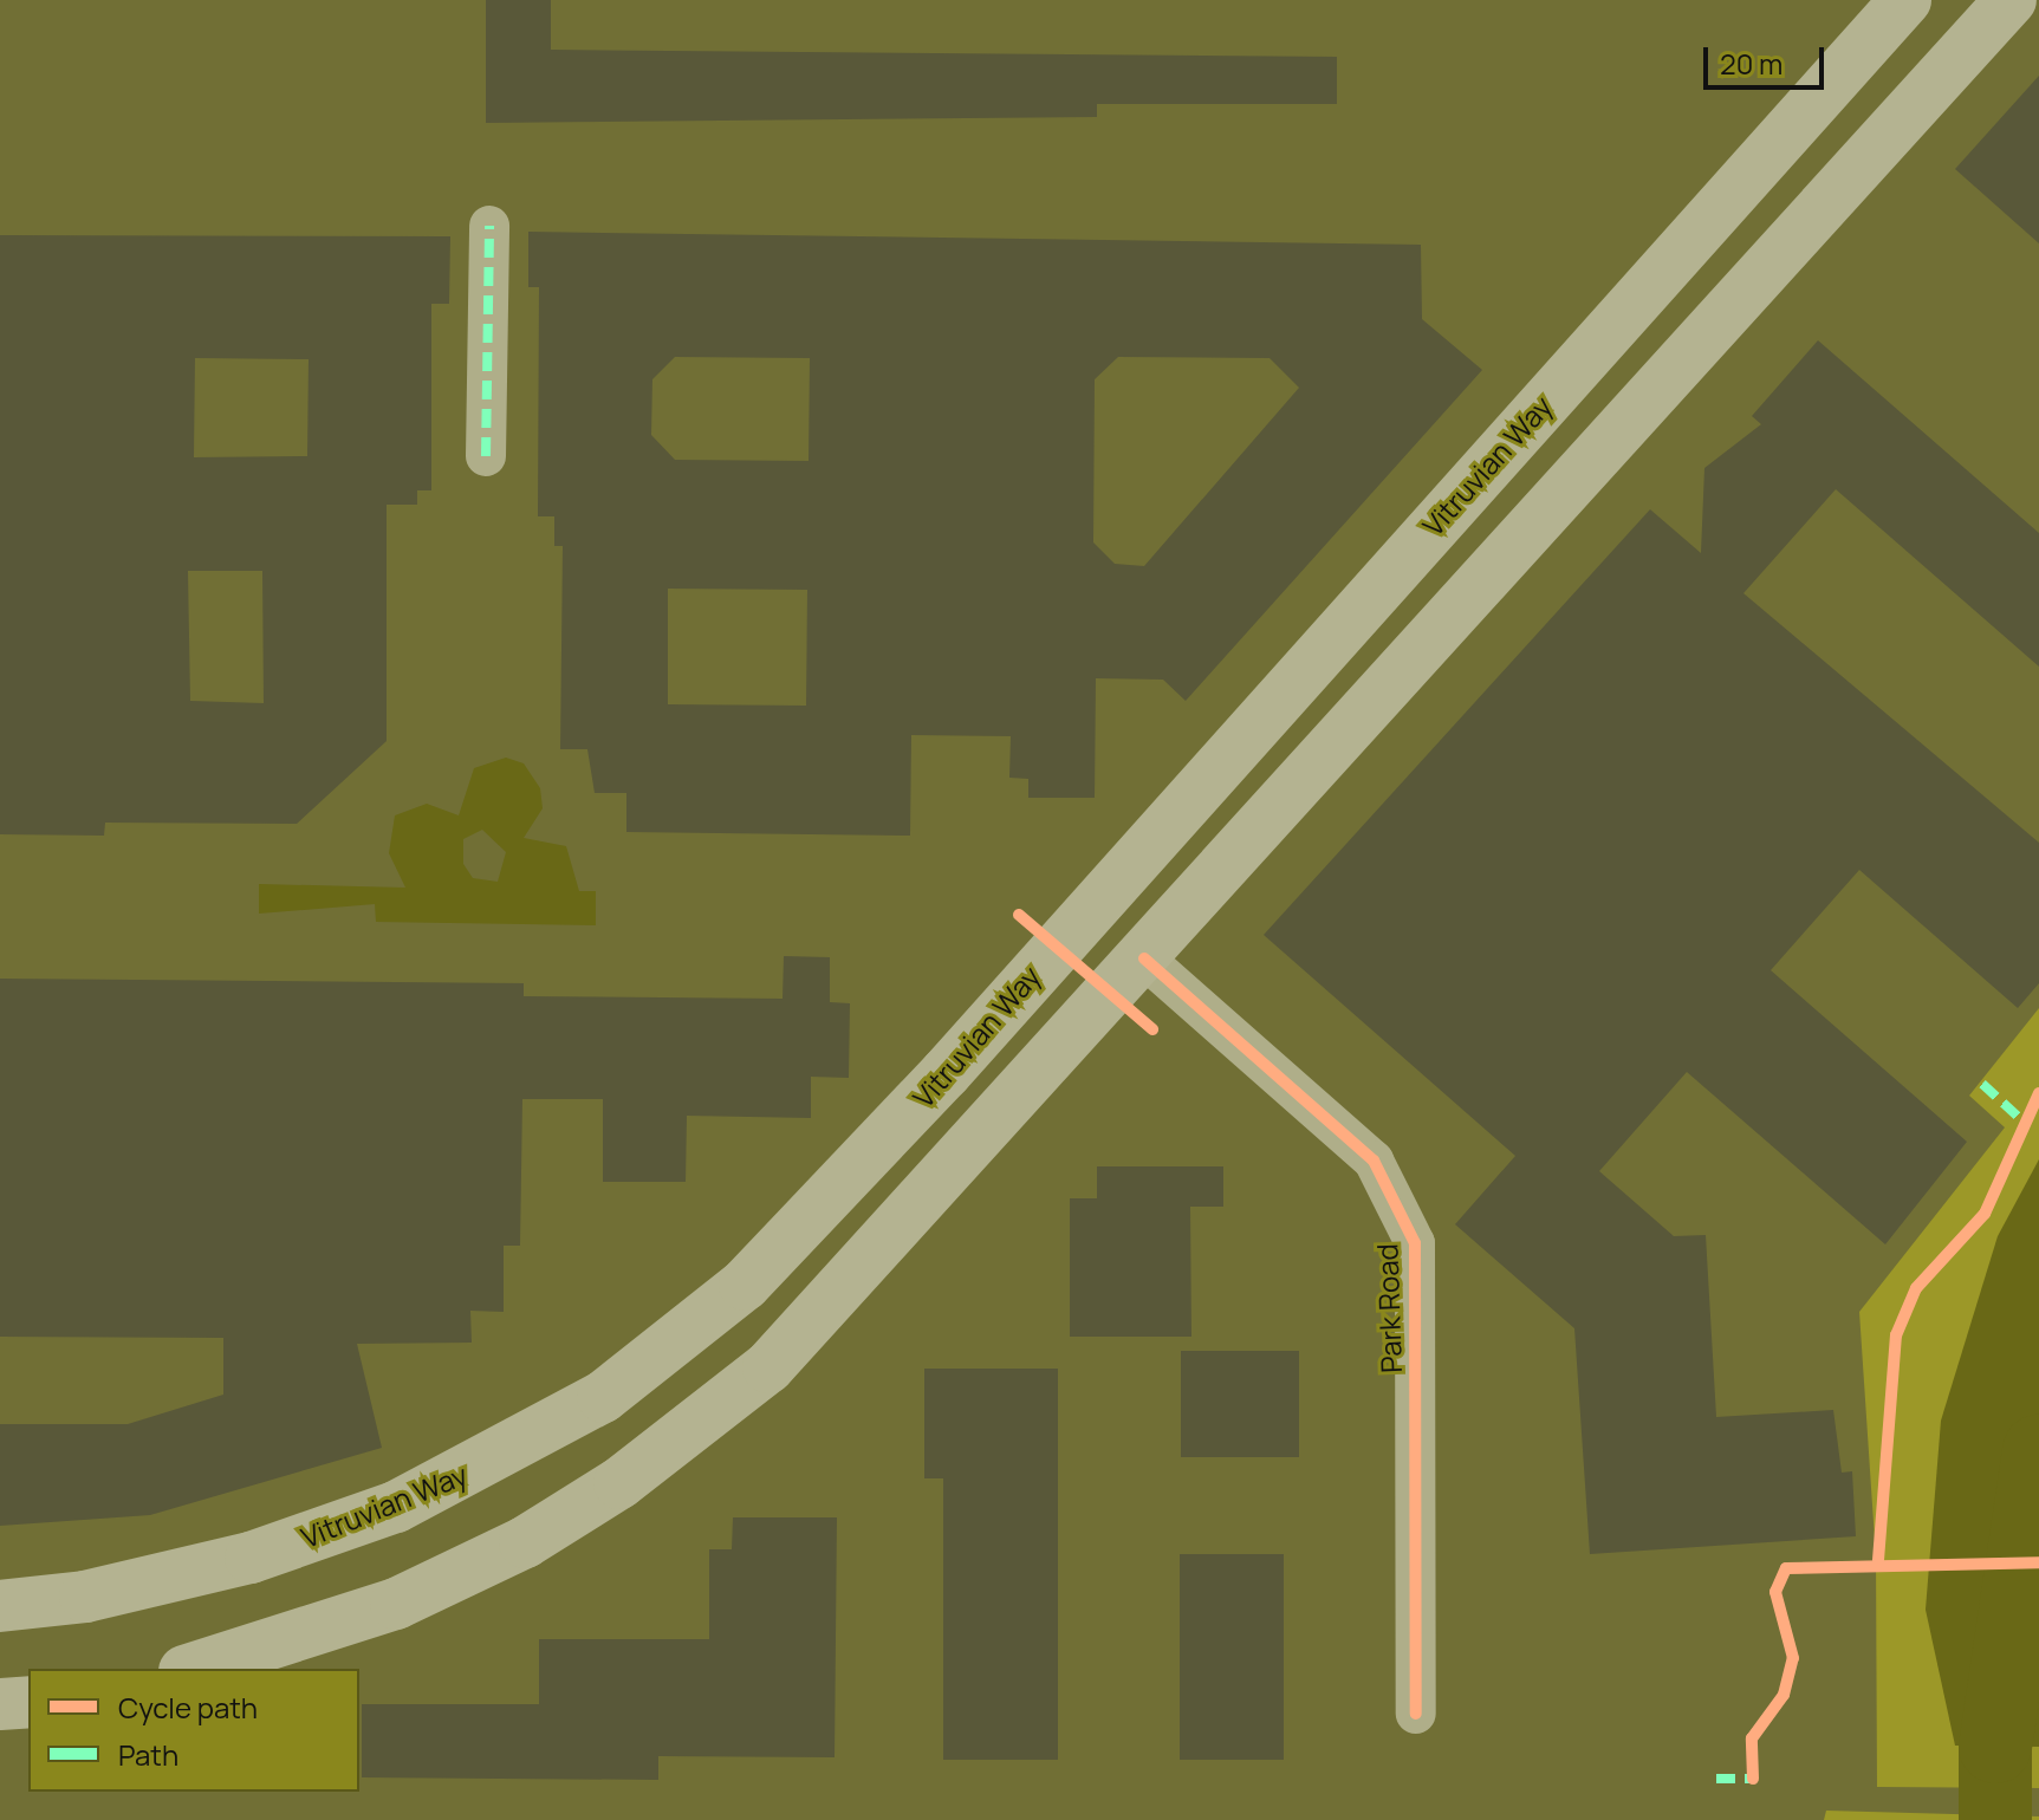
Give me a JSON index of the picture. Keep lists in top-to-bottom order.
{
  "streets": {
    "main road": ["Vitruvian Way"],
    "street": ["Park Road"]
  },
  "legend": ["Cycle path", "Path"],
  "scale_bar": "20 m"
}
